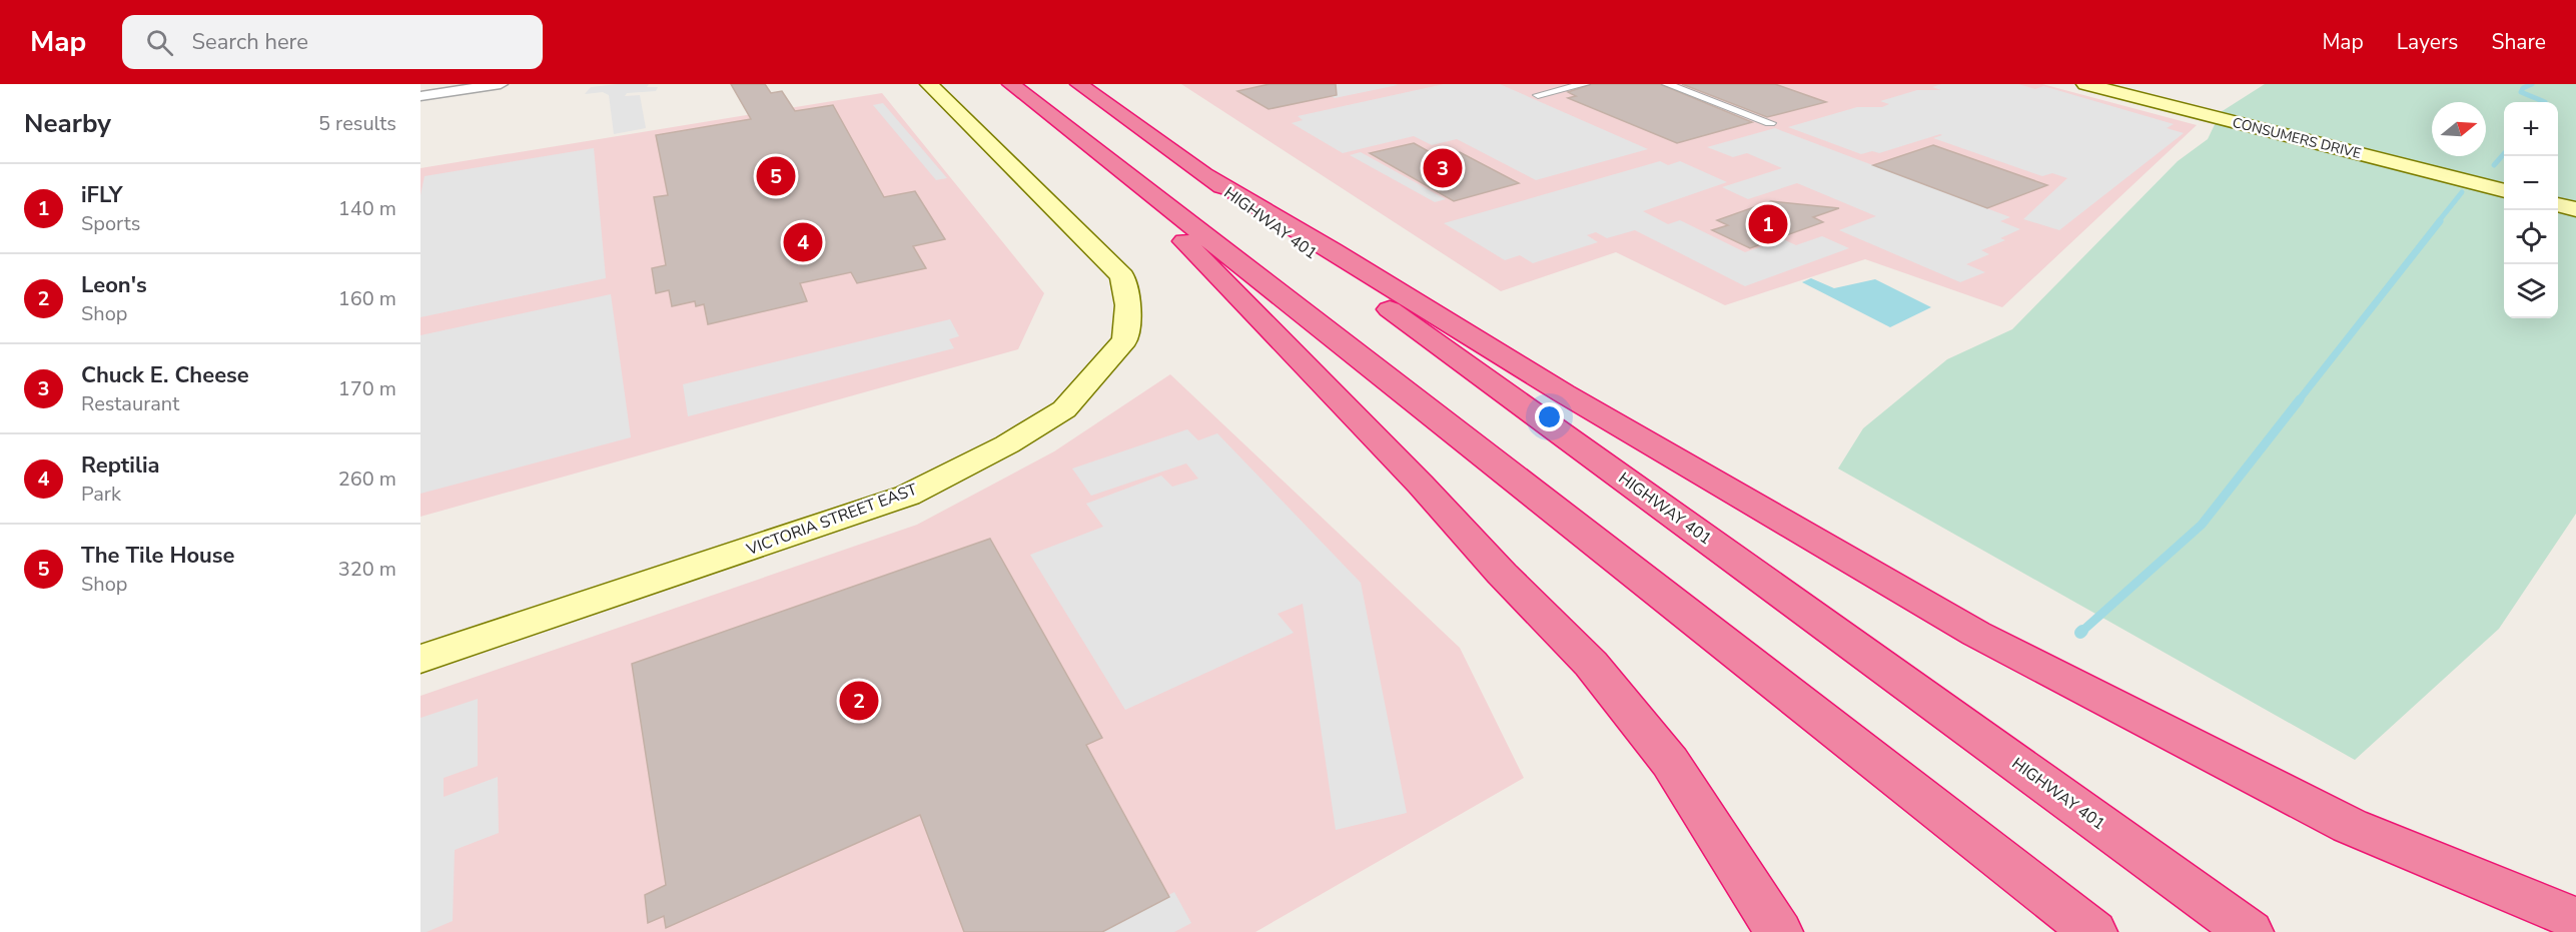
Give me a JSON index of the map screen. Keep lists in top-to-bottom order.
{
  "streets": {
    "highway": ["HIGHWAY 401"],
    "main road": ["CONSUMERS DRIVE", "VICTORIA STREET EAST"]
  },
  "north": "right",
  "page": {
    "header": "Map",
    "search": "Search here",
    "nav": ["Map", "Layers", "Share"],
    "heading": ["Nearby", "5 results"],
    "map_buttons": ["+", "−"],
    "pins": [
      "3",
      "5",
      "1",
      "4",
      "2"
    ],
    "list": [
      {
        "mark": "1",
        "name": "iFLY",
        "note": "Sports",
        "value": "140 m"
      },
      {
        "mark": "2",
        "name": "Leon's",
        "note": "Shop",
        "value": "160 m"
      },
      {
        "mark": "3",
        "name": "Chuck E. Cheese",
        "note": "Restaurant",
        "value": "170 m"
      },
      {
        "mark": "4",
        "name": "Reptilia",
        "note": "Park",
        "value": "260 m"
      },
      {
        "mark": "5",
        "name": "The Tile House",
        "note": "Shop",
        "value": "320 m"
      }
    ]
  }
}
